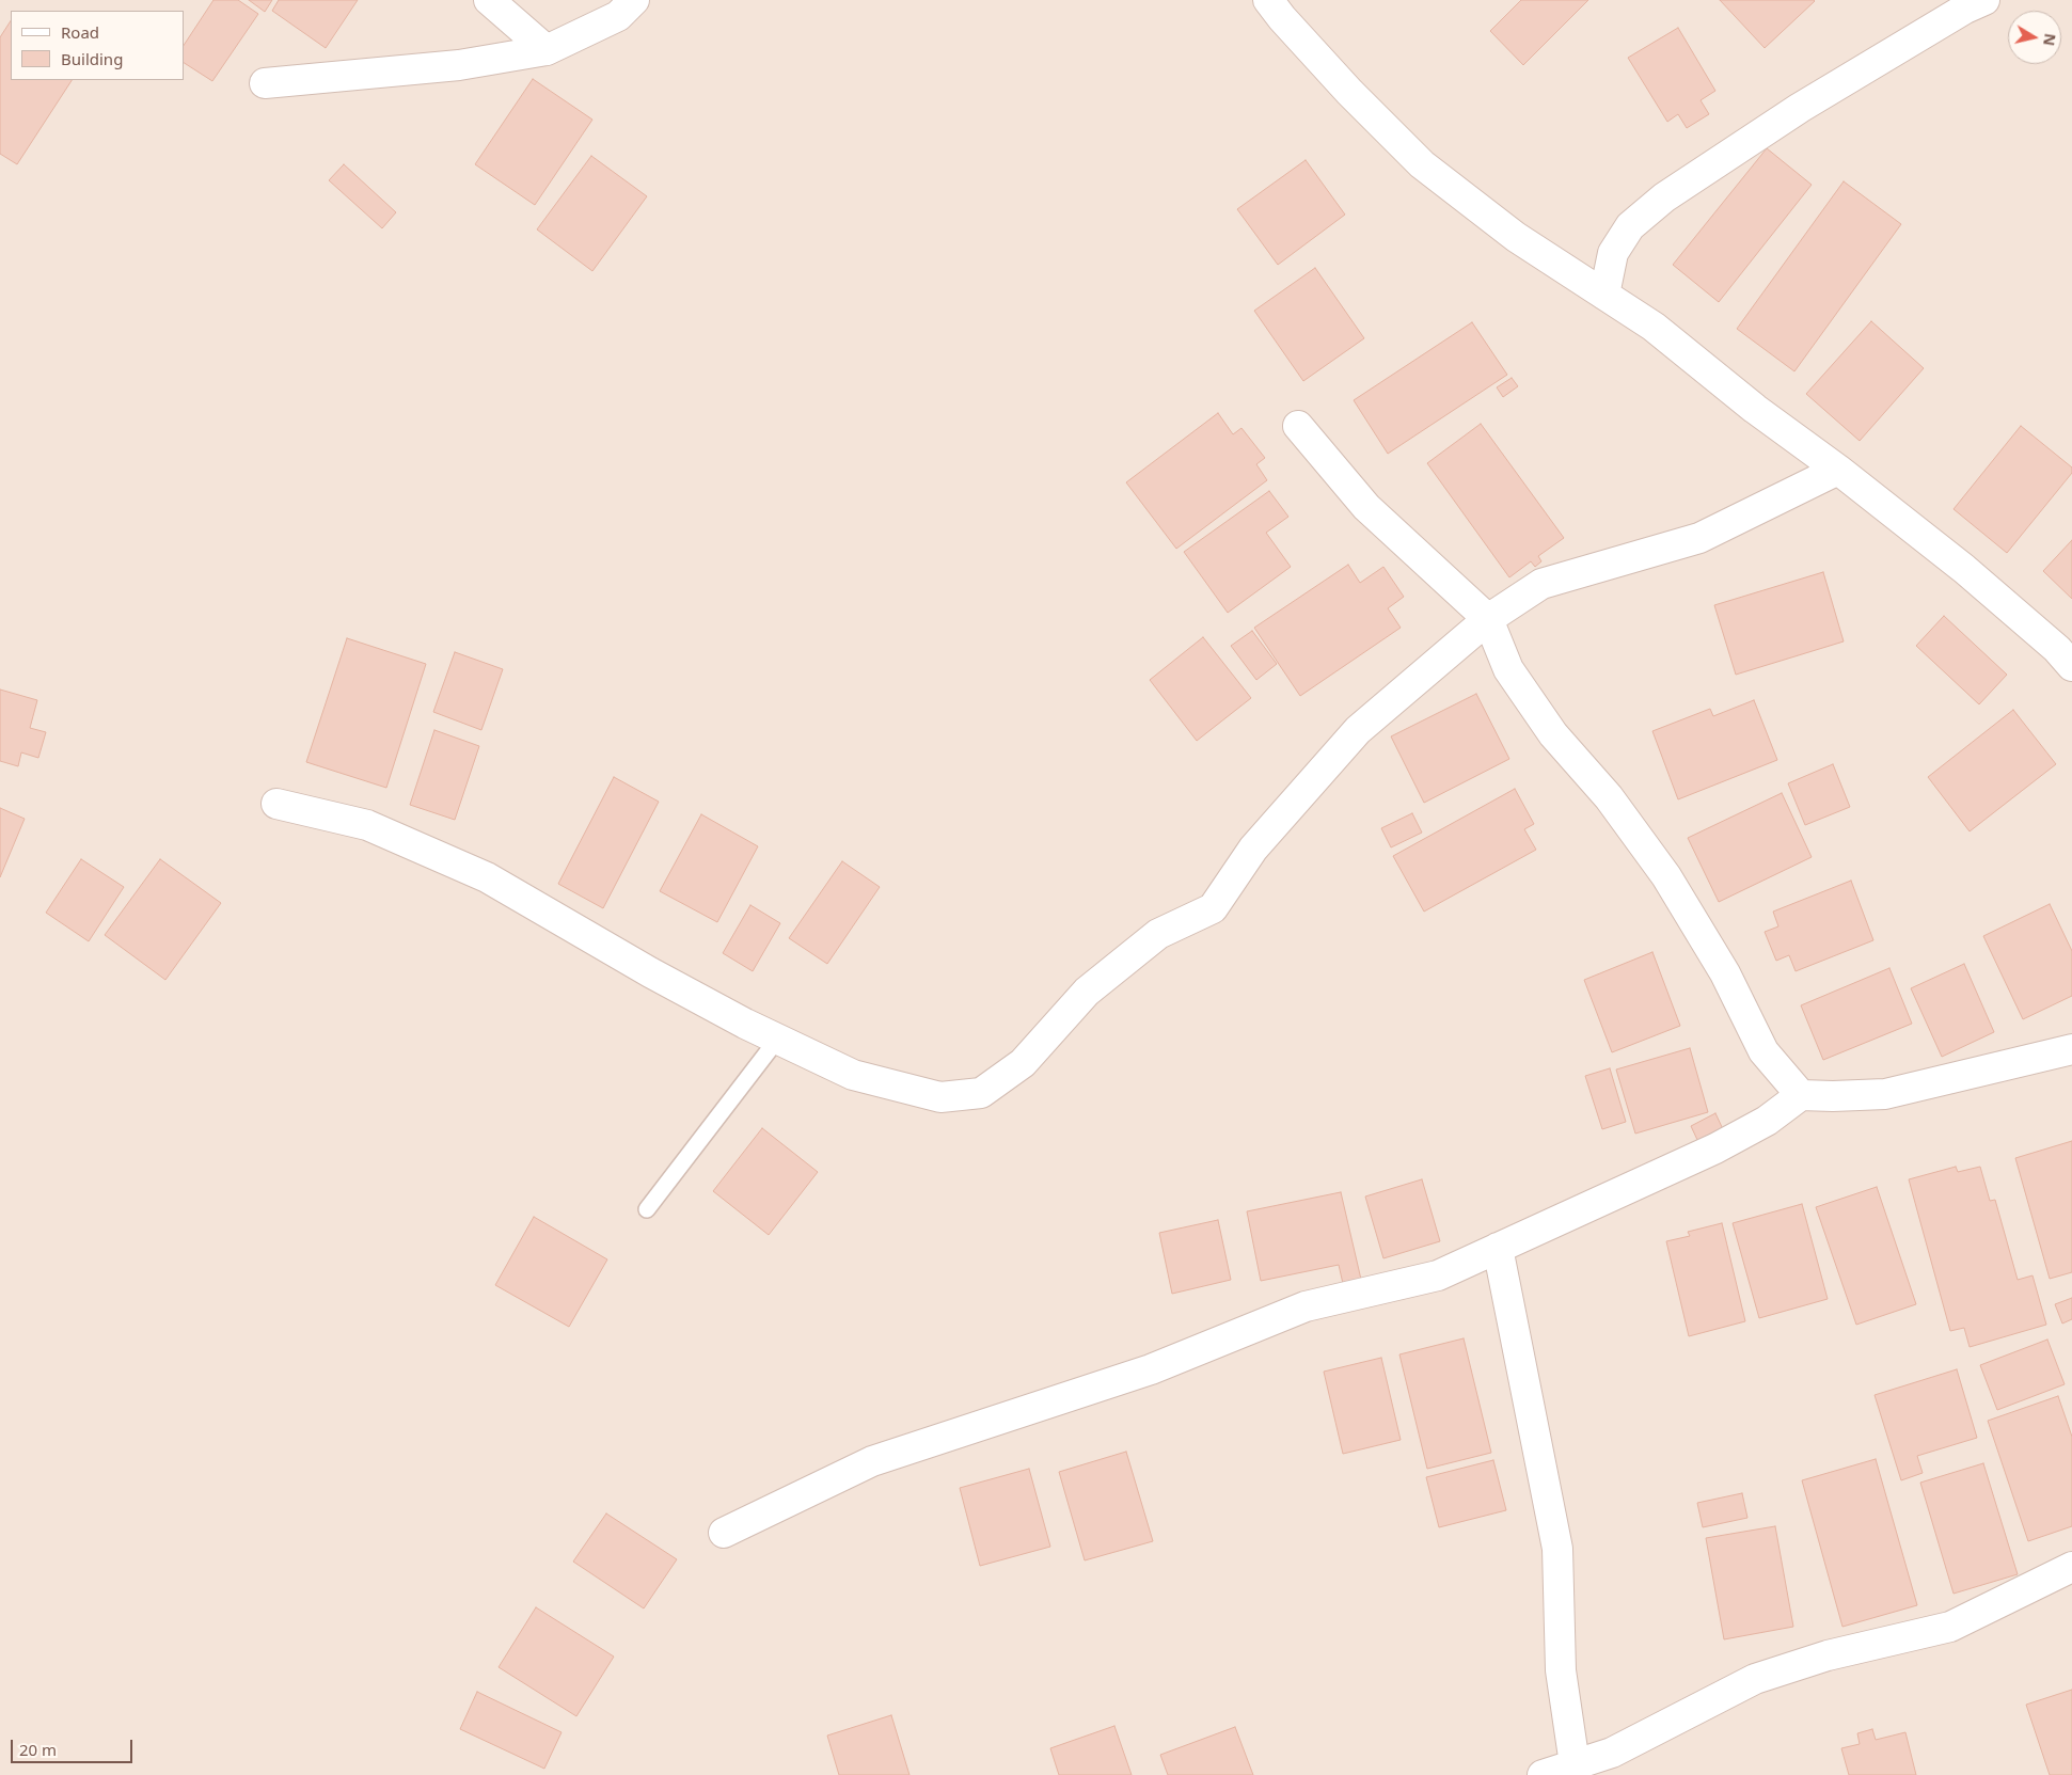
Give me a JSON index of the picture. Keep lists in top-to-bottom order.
{
  "legend": ["Road", "Building"],
  "scale_bar": "20 m",
  "north": "right"
}
